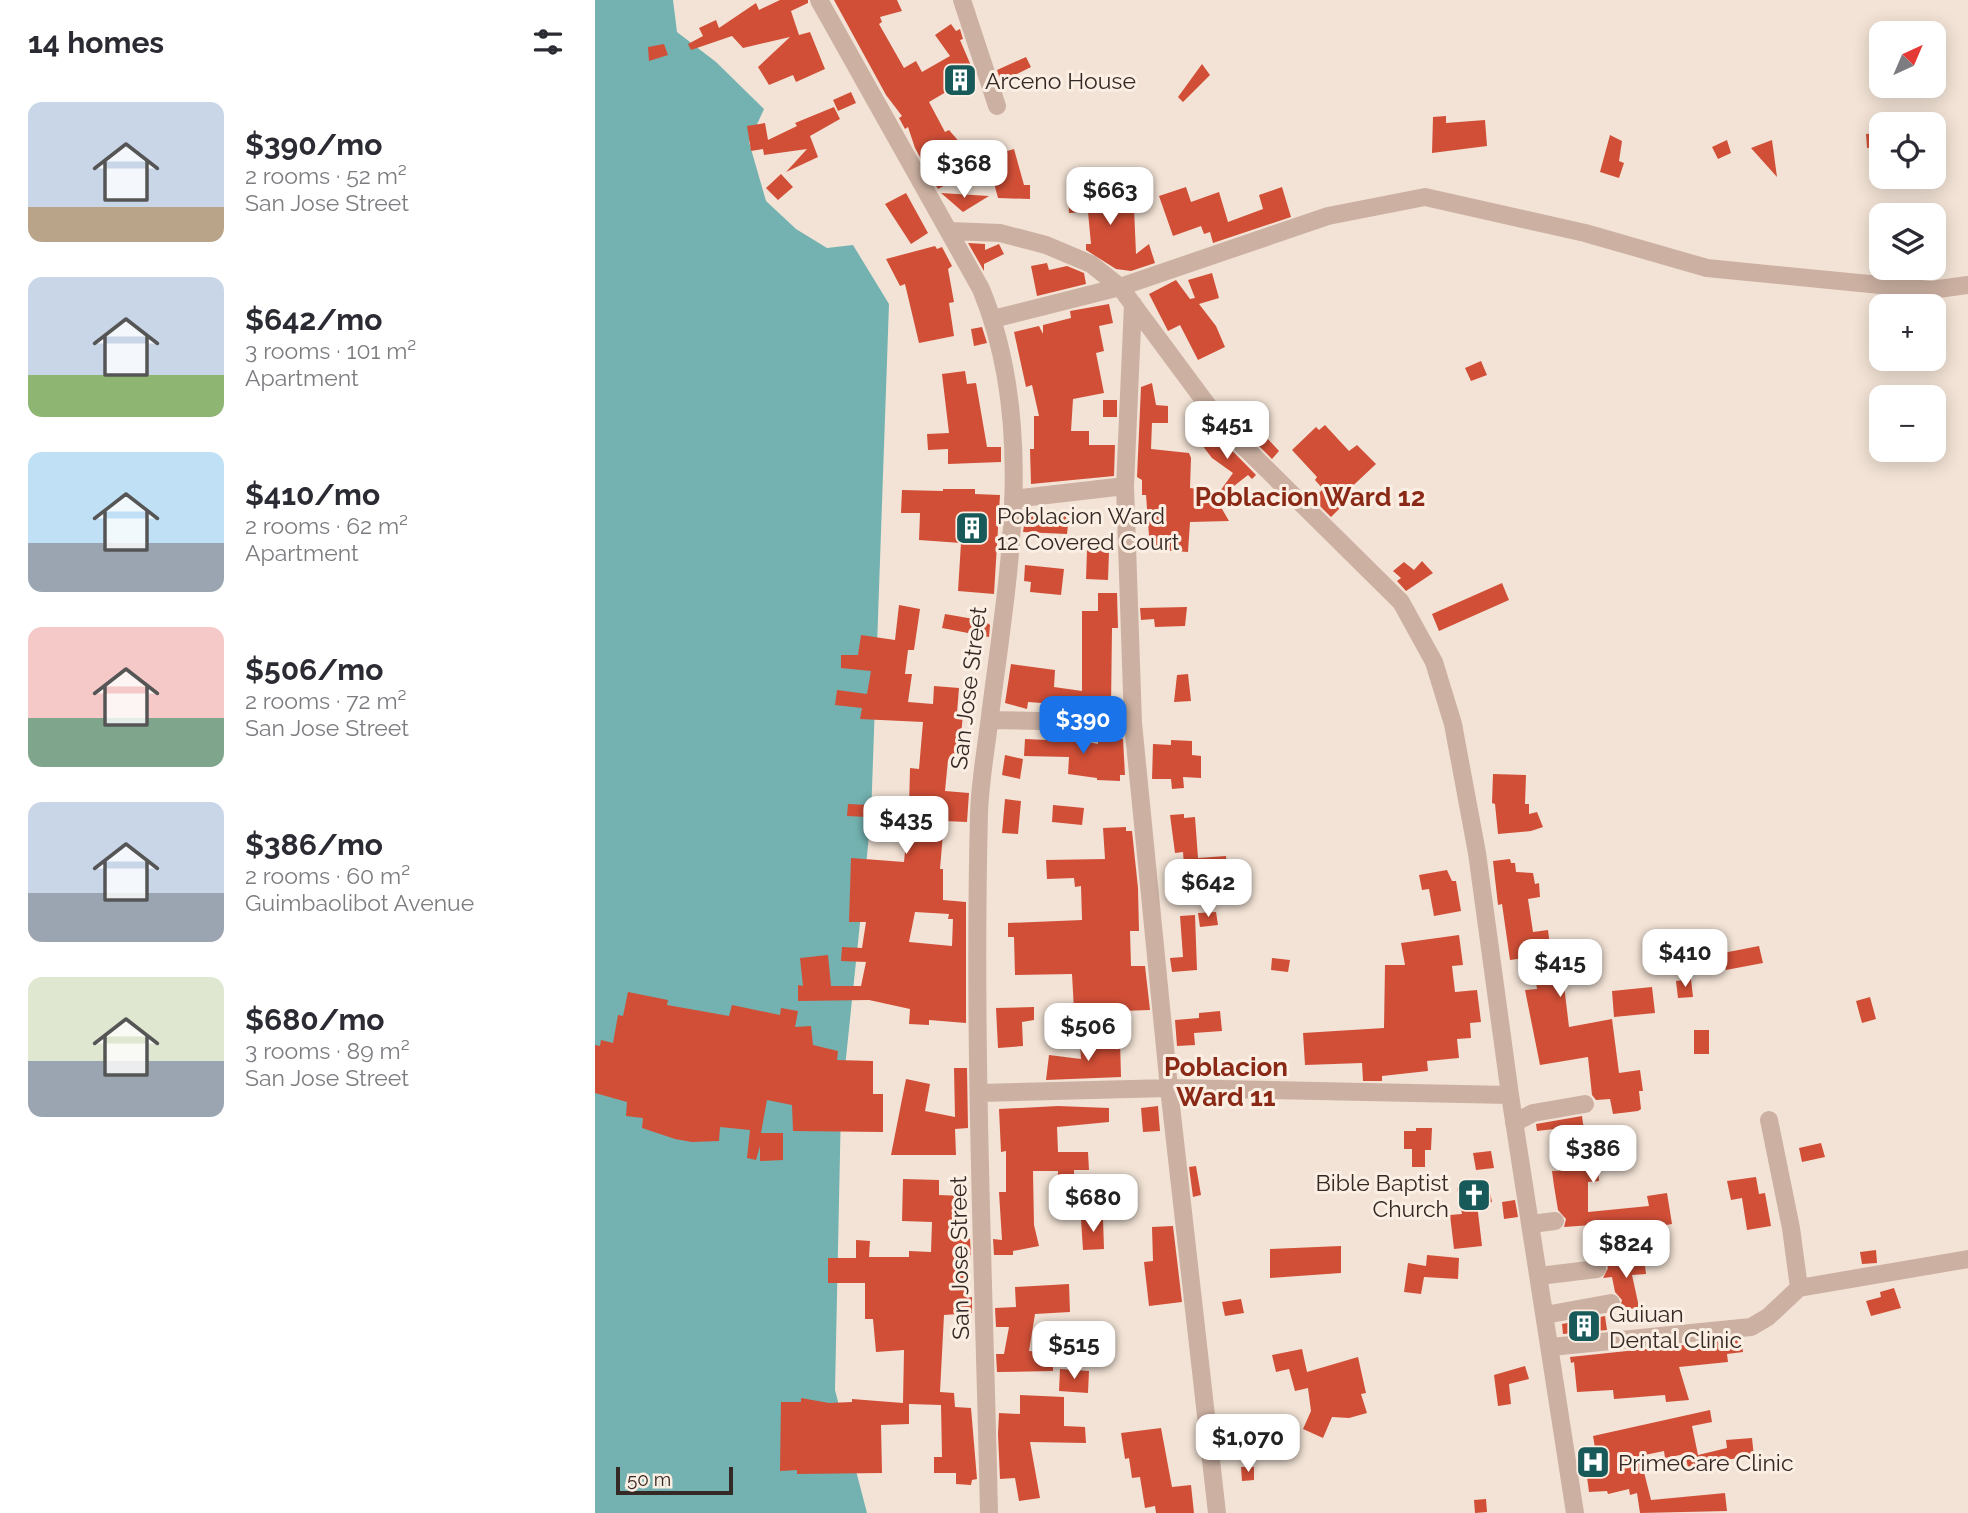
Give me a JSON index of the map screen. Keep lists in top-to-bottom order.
{
  "streets": {
    "street": ["San Jose Street"]
  },
  "districts": ["Poblacion Ward 12", "Poblacion Ward 11"],
  "places": {
    "building": ["Arceno House", "Poblacion Ward 12 Covered Court", "Guiuan Dental Clinic"],
    "church": ["Bible Baptist Church"],
    "hospital": ["PrimeCare Clinic"]
  },
  "scale_bar": "50 m",
  "north": "top right",
  "page": {
    "heading": "14 homes",
    "map_buttons": ["+", "−"],
    "list": [
      {
        "name": "$390/mo",
        "note": "2 rooms · 52 m² · San Jose Street"
      },
      {
        "name": "$642/mo",
        "note": "3 rooms · 101 m² · Apartment"
      },
      {
        "name": "$410/mo",
        "note": "2 rooms · 62 m² · Apartment"
      },
      {
        "name": "$506/mo",
        "note": "2 rooms · 72 m² · San Jose Street"
      },
      {
        "name": "$386/mo",
        "note": "2 rooms · 60 m² · Guimbaolibot Avenue"
      },
      {
        "name": "$680/mo",
        "note": "3 rooms · 89 m² · San Jose Street"
      }
    ],
    "price": [
      "$368",
      "$663",
      "$451",
      "$390",
      "$435",
      "$642",
      "$410",
      "$415",
      "$506",
      "$386",
      "$680",
      "$824",
      "$515",
      "$1,070"
    ],
    "scale": "50 m"
  }
}
